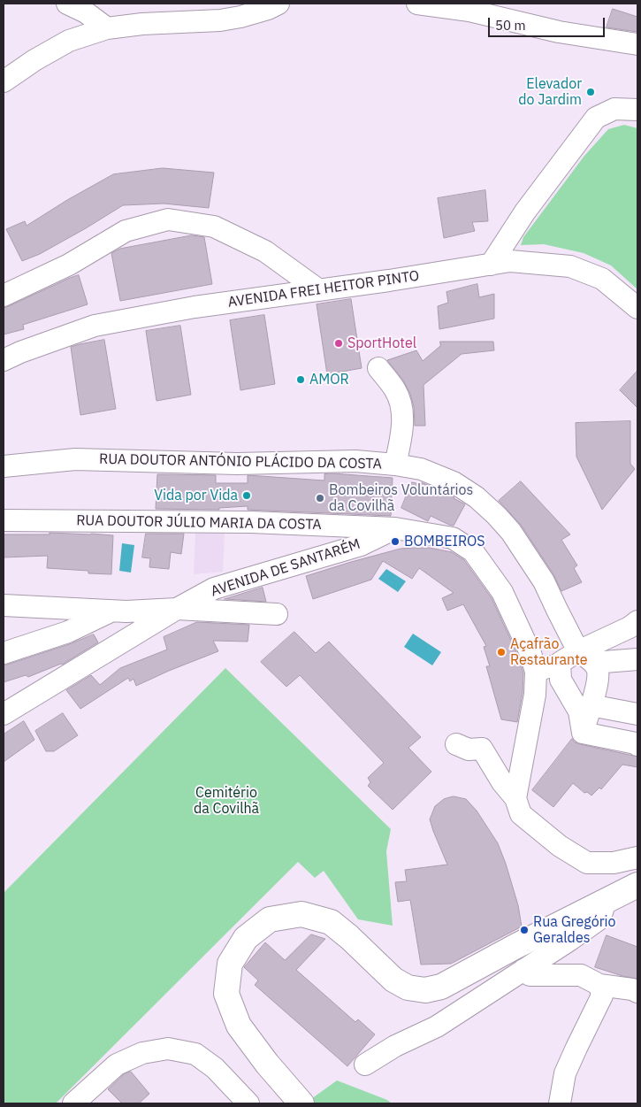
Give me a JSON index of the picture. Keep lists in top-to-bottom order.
{
  "streets": {
    "street": [
      "AVENIDA FREI HEITOR PINTO",
      "RUA DOUTOR ANTÓNIO PLÁCIDO DA COSTA",
      "RUA DOUTOR JÚLIO MARIA DA COSTA",
      "AVENIDA DE SANTARÉM"
    ]
  },
  "crossings": [
    ["RUA DOUTOR JÚLIO MARIA DA COSTA", "AVENIDA DE SANTARÉM"]
  ],
  "parks": ["Cemitério da Covilhã"],
  "places": [
    "Elevador do Jardim",
    "SportHotel",
    "AMOR",
    "Vida por Vida",
    "Bombeiros Voluntários da Covilhã",
    "BOMBEIROS",
    "Açafrão Restaurante",
    "Rua Gregório Geraldes"
  ],
  "scale_bar": "50 m"
}
